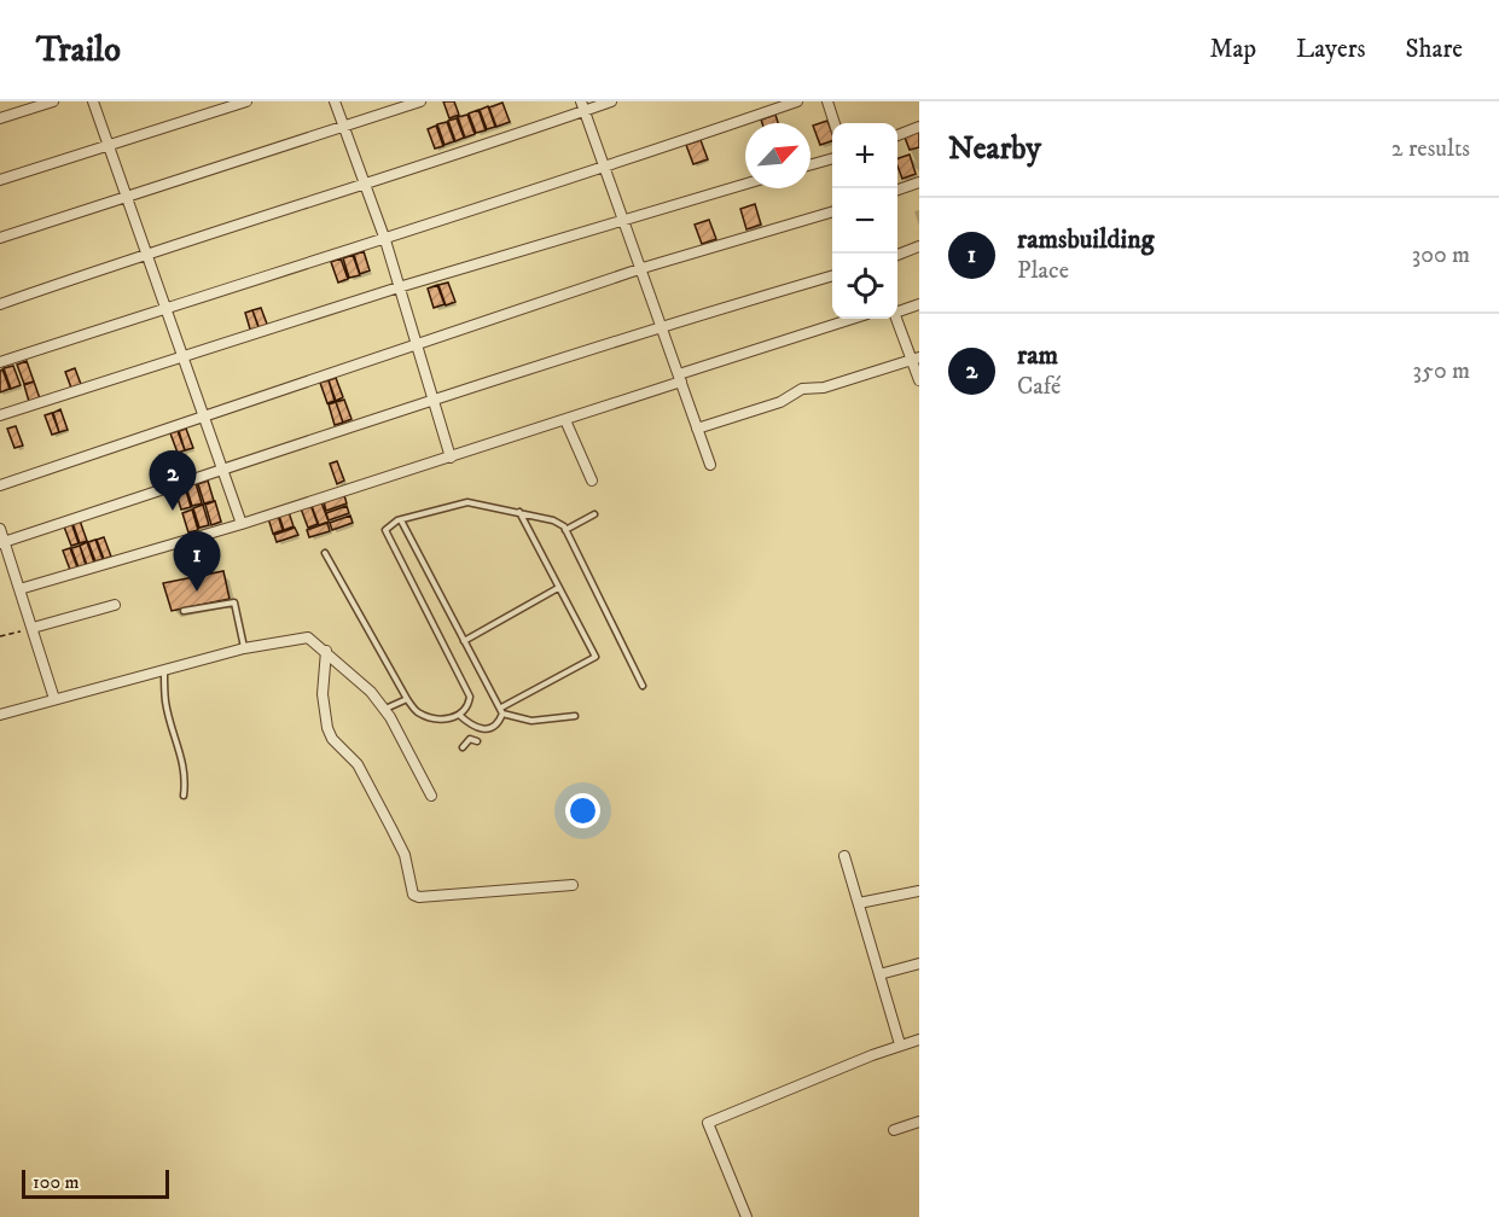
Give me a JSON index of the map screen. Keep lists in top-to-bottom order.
{
  "scale_bar": "100 m",
  "north": "top right",
  "page": {
    "header": "Trailo",
    "nav": ["Map", "Layers", "Share"],
    "heading": ["Nearby", "2 results"],
    "map_buttons": ["+", "−"],
    "list": [
      {
        "mark": "1",
        "name": "ramsbuilding",
        "note": "Place",
        "value": "300 m"
      },
      {
        "mark": "2",
        "name": "ram",
        "note": "Café",
        "value": "350 m"
      }
    ],
    "pins": ["2", "1"],
    "scale": "100 m"
  }
}
